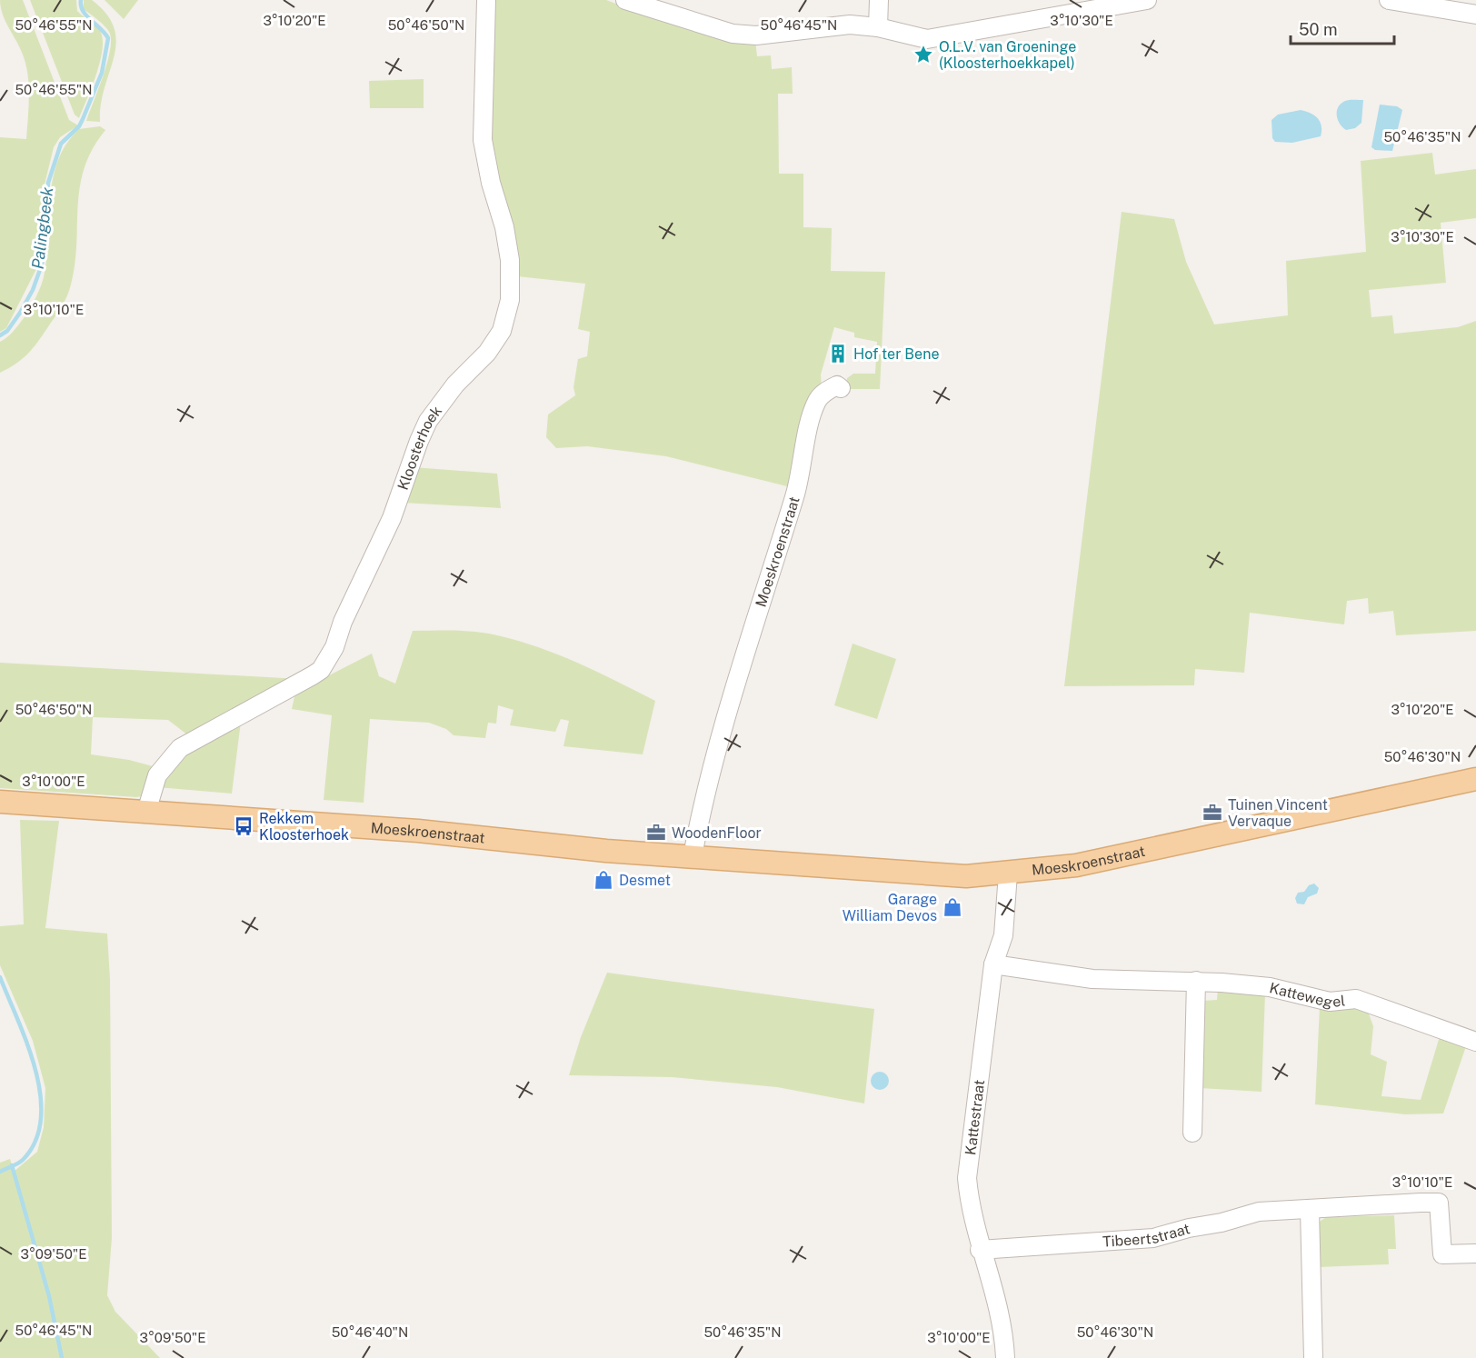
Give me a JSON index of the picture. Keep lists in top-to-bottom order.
{
  "streets": {
    "main road": ["Moeskroenstraat"],
    "street": [
      "Kloosterhoek",
      "Kattewegel",
      "Kattestraat",
      "Tibeertstraat"
    ]
  },
  "crossings": [
    ["Kloosterhoek", "Moeskroenstraat"],
    ["Moeskroenstraat", "Kattestraat"],
    ["Kattewegel", "Kattestraat"],
    ["Kattestraat", "Tibeertstraat"]
  ],
  "water": ["Palingbeek"],
  "places": {
    "place": ["O.L.V. van Groeninge (Kloosterhoekkapel)"],
    "building": ["Hof ter Bene"],
    "office": ["Tuinen Vincent Vervaque", "WoodenFloor"],
    "bus stop": ["Rekkem Kloosterhoek"],
    "shop": ["Desmet", "Garage William Devos"]
  },
  "scale_bar": "50 m",
  "coordinates": [
    "3°10'20\"E",
    "3°10'30\"E",
    "50°46'55\"N",
    "50°46'50\"N",
    "50°46'45\"N",
    "50°46'35\"N",
    "3°10'10\"E",
    "50°46'30\"N",
    "3°10'00\"E",
    "3°09'50\"E",
    "50°46'40\"N"
  ]
}
